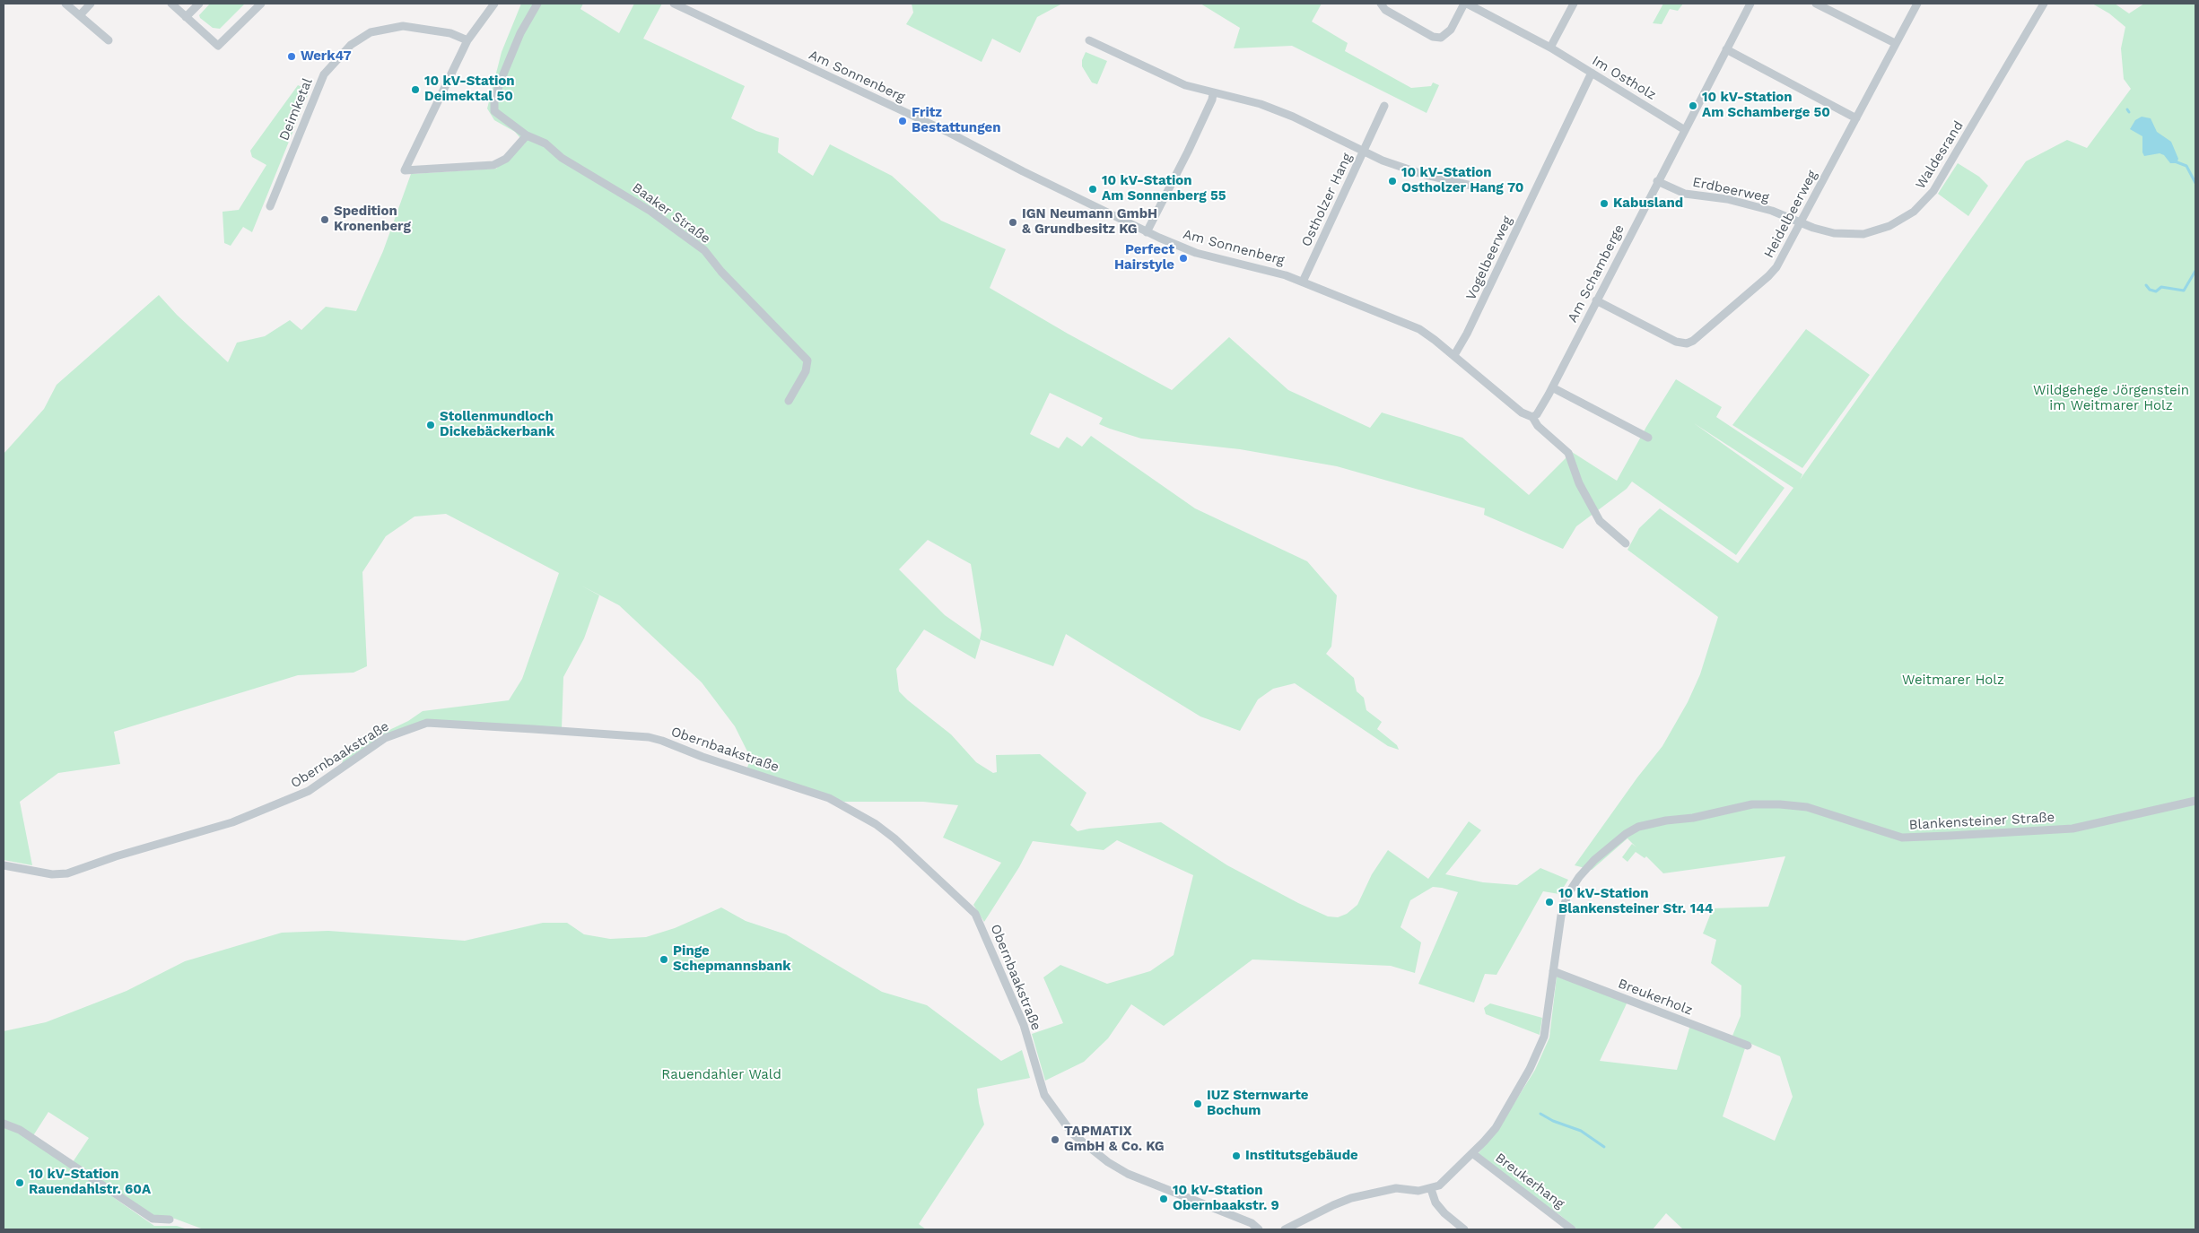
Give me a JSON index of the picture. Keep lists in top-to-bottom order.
{
  "streets": {
    "street": [
      "Am Sonnenberg",
      "Im Ostholz",
      "Deimketal",
      "Waldesrand",
      "Erdbeerweg",
      "Ostholzer Hang",
      "Baaker Straße",
      "Heidelbeerweg",
      "Vogelbeerweg",
      "Am Schamberge",
      "Obernbaakstraße",
      "Blankensteiner Straße",
      "Breukerholz",
      "Breukerhang"
    ]
  },
  "crossings": [
    ["Am Sonnenberg", "Ostholzer Hang"],
    ["Am Sonnenberg", "Vogelbeerweg"],
    ["Im Ostholz", "Vogelbeerweg"],
    ["Im Ostholz", "Am Schamberge"],
    ["Waldesrand", "Erdbeerweg"],
    ["Waldesrand", "Heidelbeerweg"],
    ["Erdbeerweg", "Heidelbeerweg"],
    ["Erdbeerweg", "Am Schamberge"],
    ["Heidelbeerweg", "Am Schamberge"],
    ["Blankensteiner Straße", "Breukerholz"],
    ["Blankensteiner Straße", "Breukerhang"]
  ],
  "parks": ["Wildgehege Jörgenstein im Weitmarer Holz", "Weitmarer Holz", "Rauendahler Wald"],
  "places": [
    "Werk47",
    "10 kV-Station Deimektal 50",
    "10 kV-Station Am Schamberge 50",
    "Fritz Bestattungen",
    "10 kV-Station Ostholzer Hang 70",
    "10 kV-Station Am Sonnenberg 55",
    "Kabusland",
    "Spedition Kronenberg",
    "IGN Neumann GmbH & Grundbesitz KG",
    "Perfect Hairstyle",
    "Stollenmundloch Dickebäckerbank",
    "10 kV-Station Blankensteiner Str. 144",
    "Pinge Schepmannsbank",
    "IUZ Sternwarte Bochum",
    "TAPMATIX GmbH & Co. KG",
    "Institutsgebäude",
    "10 kV-Station Rauendahlstr. 60A",
    "10 kV-Station Obernbaakstr. 9"
  ]
}
